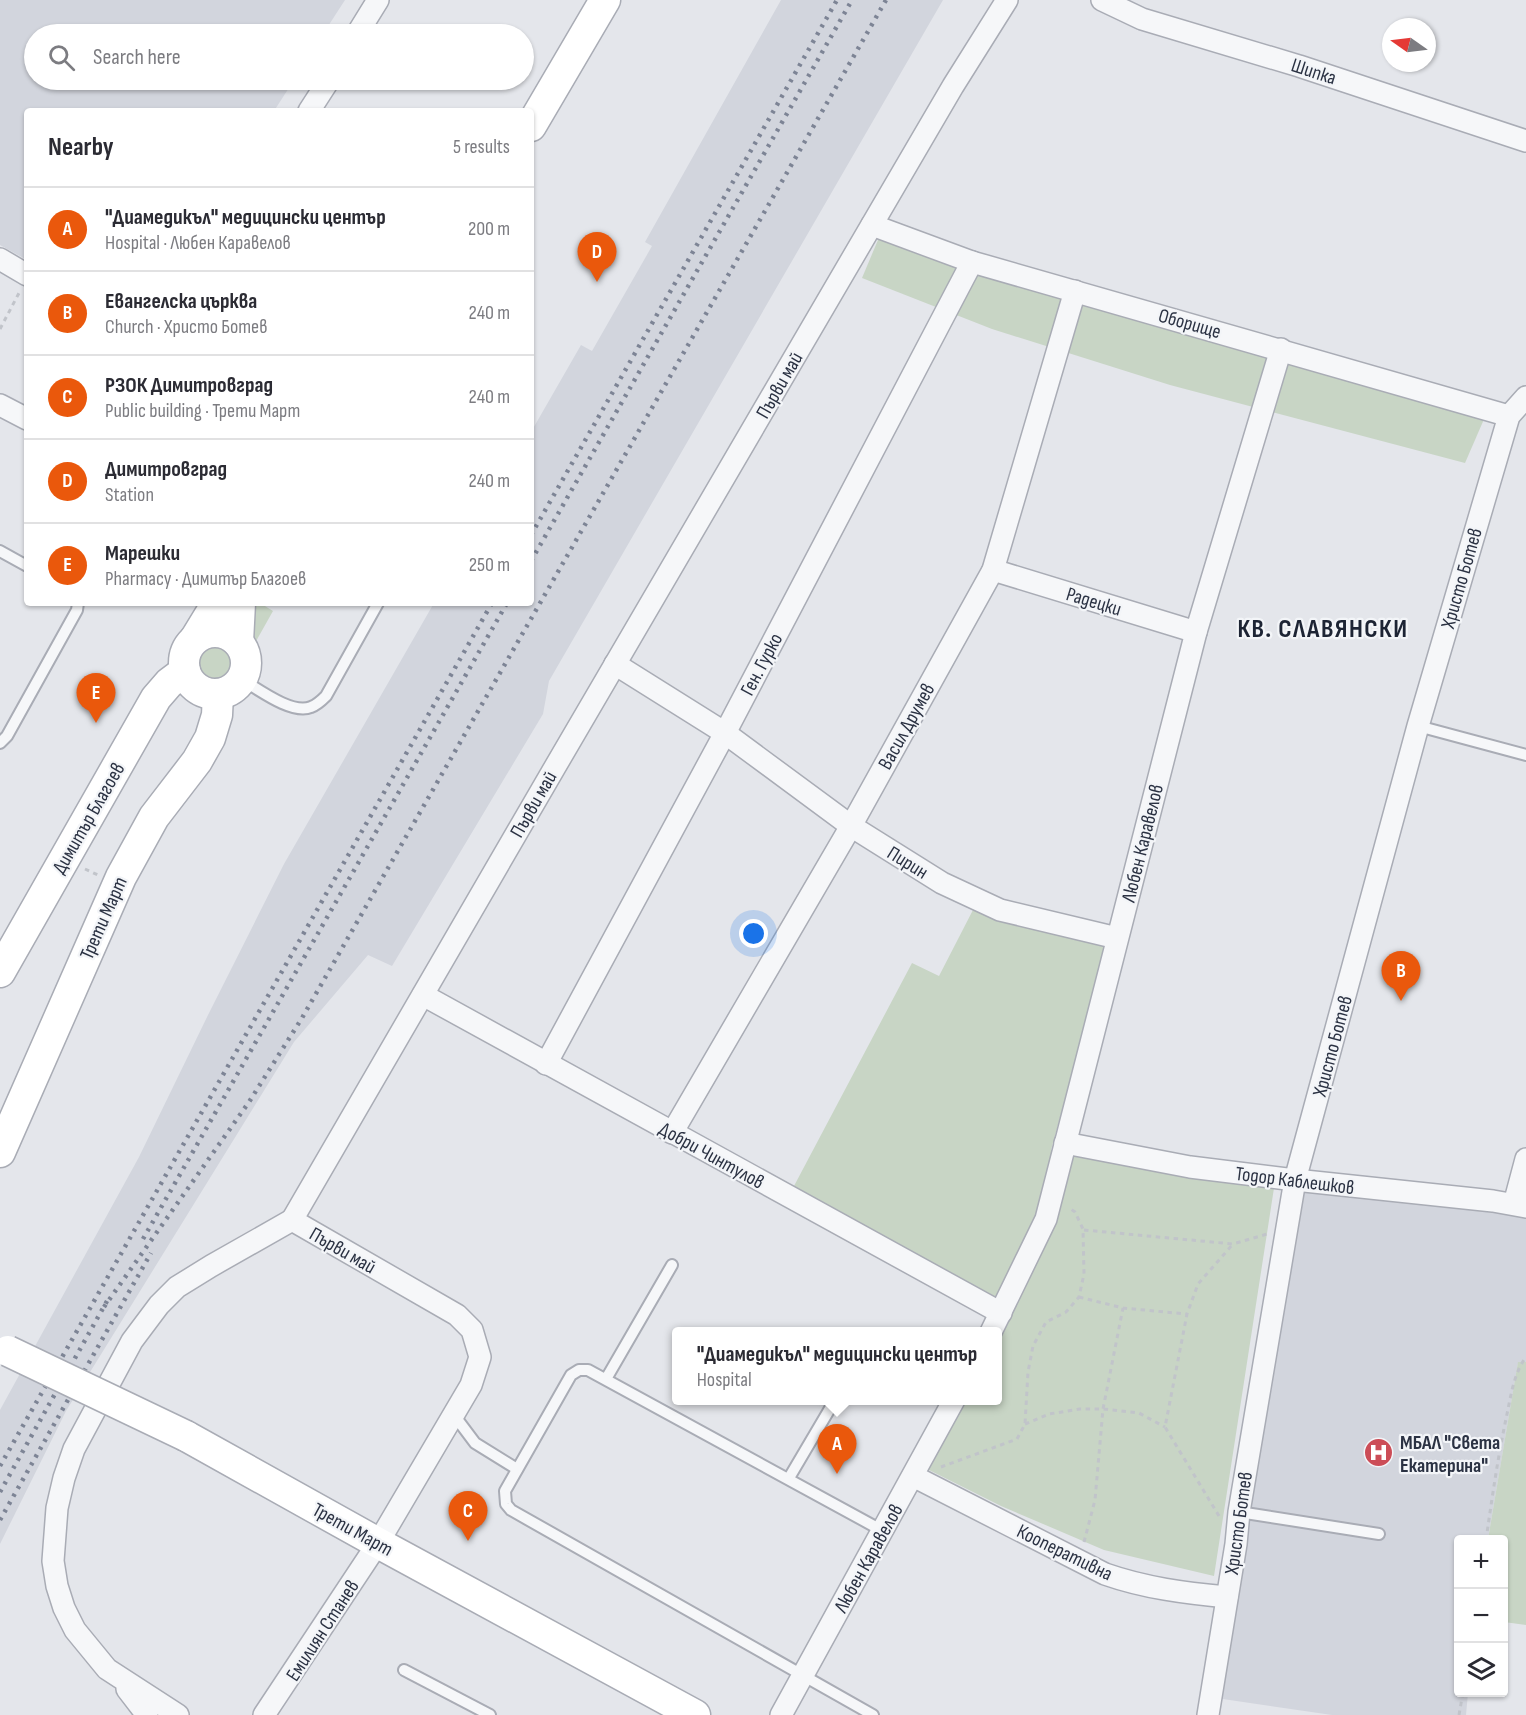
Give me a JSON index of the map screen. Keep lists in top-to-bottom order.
{
  "streets": {
    "street": [
      "Шипка",
      "Оборище",
      "Първи май",
      "Христо Ботев",
      "Радецки",
      "Ген. Гурко",
      "Васил Друмев",
      "Димитър Благоев",
      "Любен Каравелов",
      "Пирин",
      "Трети Март",
      "Добри Чинтулов",
      "Тодор Каблешков",
      "Кооперативна",
      "Емилиян Станев"
    ]
  },
  "crossings": [
    ["Оборище", "Първи май"],
    ["Оборище", "Христо Ботев"],
    ["Оборище", "Ген. Гурко"],
    ["Оборище", "Васил Друмев"],
    ["Оборище", "Любен Каравелов"],
    ["Първи май", "Пирин"],
    ["Първи май", "Трети Март"],
    ["Първи май", "Добри Чинтулов"],
    ["Първи май", "Емилиян Станев"],
    ["Христо Ботев", "Тодор Каблешков"],
    ["Христо Ботев", "Кооперативна"],
    ["Радецки", "Васил Друмев"],
    ["Радецки", "Любен Каравелов"],
    ["Ген. Гурко", "Пирин"],
    ["Ген. Гурко", "Добри Чинтулов"],
    ["Васил Друмев", "Пирин"],
    ["Васил Друмев", "Добри Чинтулов"],
    ["Димитър Благоев", "Трети Март"],
    ["Любен Каравелов", "Пирин"],
    ["Любен Каравелов", "Добри Чинтулов"],
    ["Любен Каравелов", "Тодор Каблешков"],
    ["Любен Каравелов", "Кооперативна"],
    ["Трети Март", "Емилиян Станев"]
  ],
  "districts": ["КВ. СЛАВЯНСКИ"],
  "places": {
    "hospital": ["МБАЛ \"Света Екатерина\""]
  },
  "north": "left",
  "page": {
    "search": "Search here",
    "heading": ["Nearby", "5 results"],
    "list": [
      {
        "mark": "A",
        "name": "\"Диамедикъл\" медицински център",
        "note": "Hospital · Любен Каравелов",
        "value": "200 m"
      },
      {
        "mark": "B",
        "name": "Евангелска църква",
        "note": "Church · Христо Ботев",
        "value": "240 m"
      },
      {
        "mark": "C",
        "name": "РЗОК Димитровград",
        "note": "Public building · Трети Март",
        "value": "240 m"
      },
      {
        "mark": "D",
        "name": "Димитровград",
        "note": "Station",
        "value": "240 m"
      },
      {
        "mark": "E",
        "name": "Марешки",
        "note": "Pharmacy · Димитър Благоев",
        "value": "250 m"
      }
    ],
    "pins": [
      "D",
      "E",
      "B",
      "A",
      "C"
    ],
    "popup": ["\"Диамедикъл\" медицински център", "Hospital"],
    "map_buttons": ["+", "−"]
  }
}
